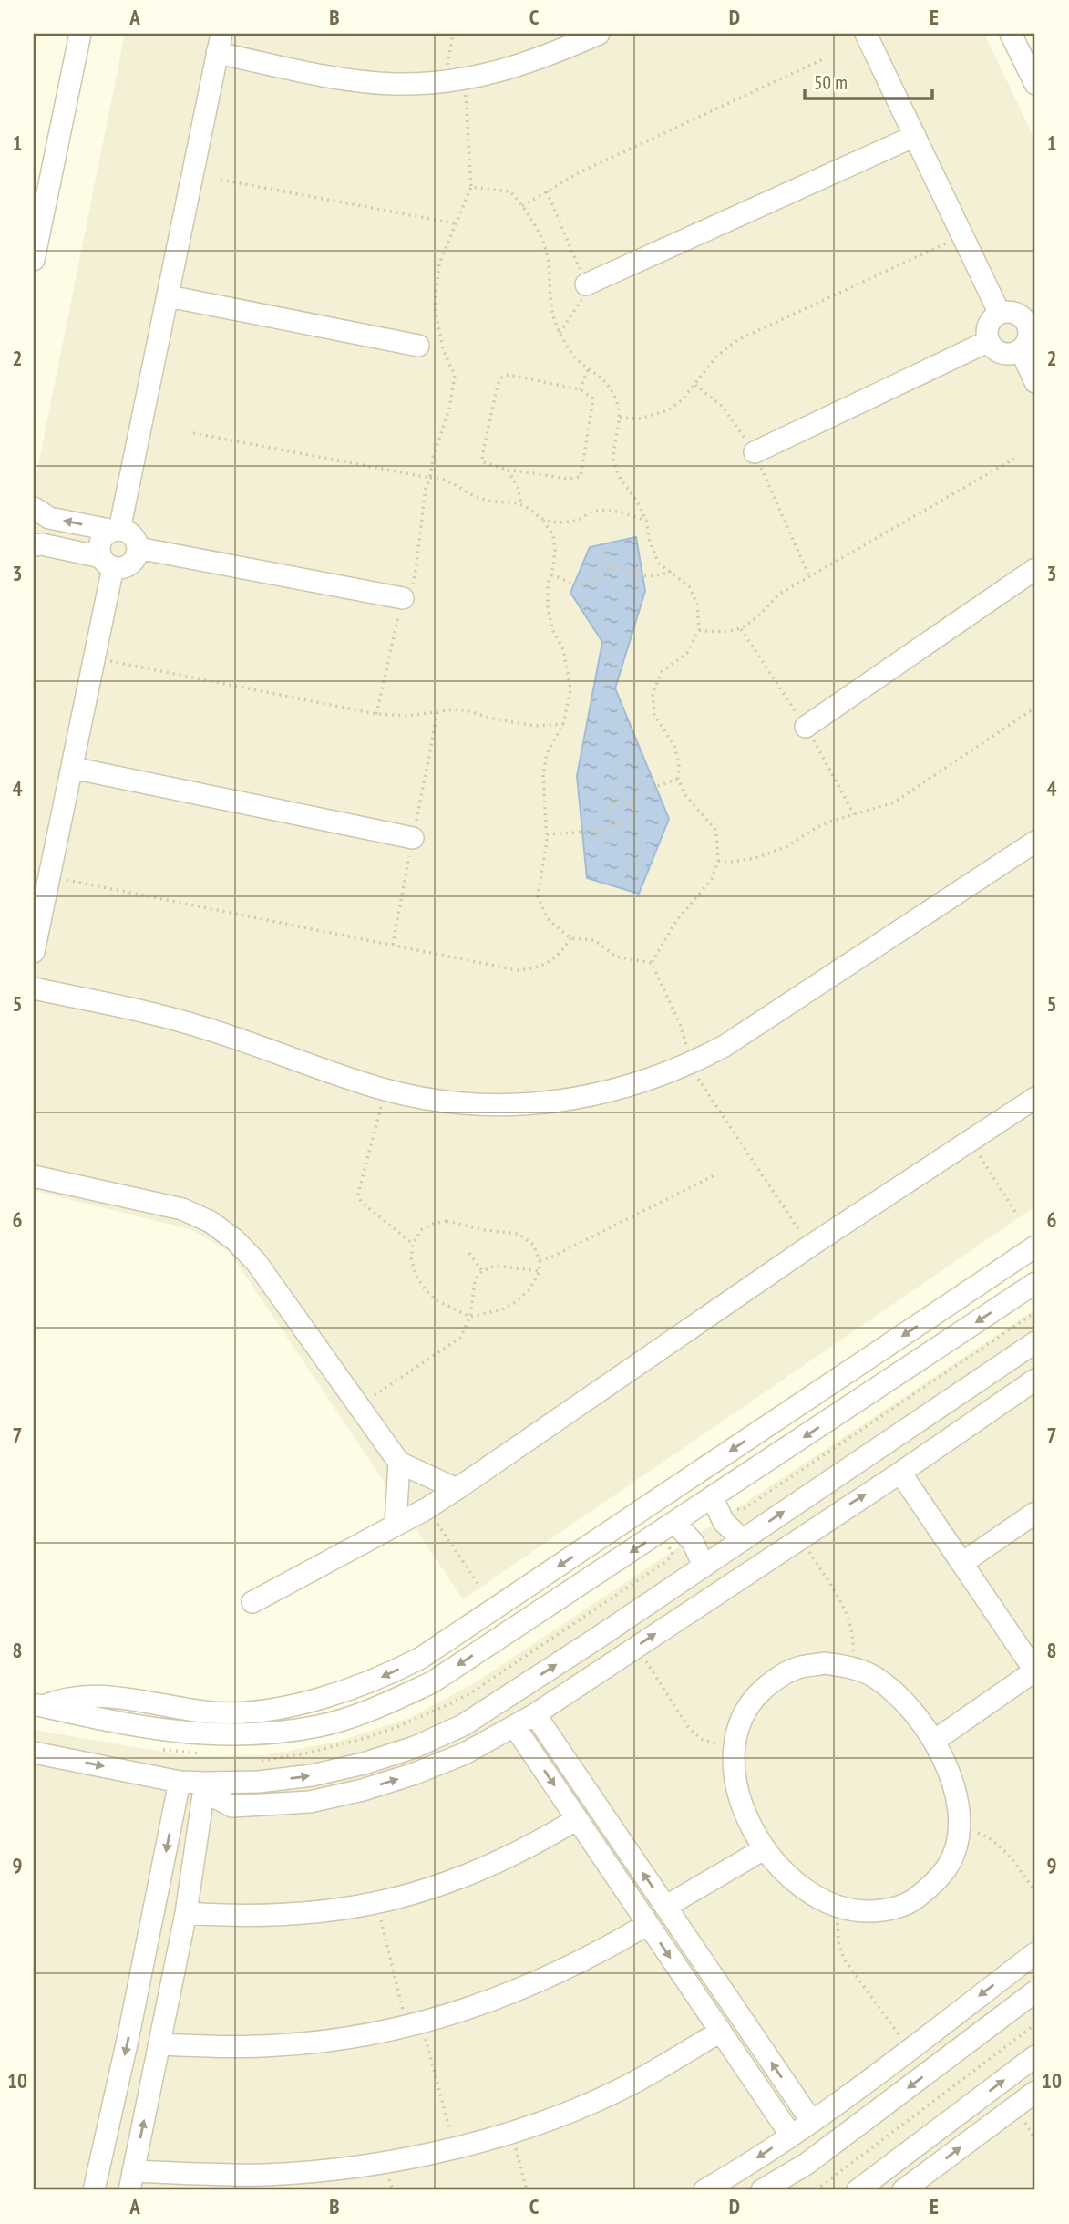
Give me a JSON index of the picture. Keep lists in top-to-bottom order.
{
  "scale_bar": "50 m",
  "grid": {
    "columns": [
      "A",
      "B",
      "C",
      "D",
      "E"
    ],
    "rows": [
      "1",
      "2",
      "3",
      "4",
      "5",
      "6",
      "7",
      "8",
      "9",
      "10"
    ]
  }
}
